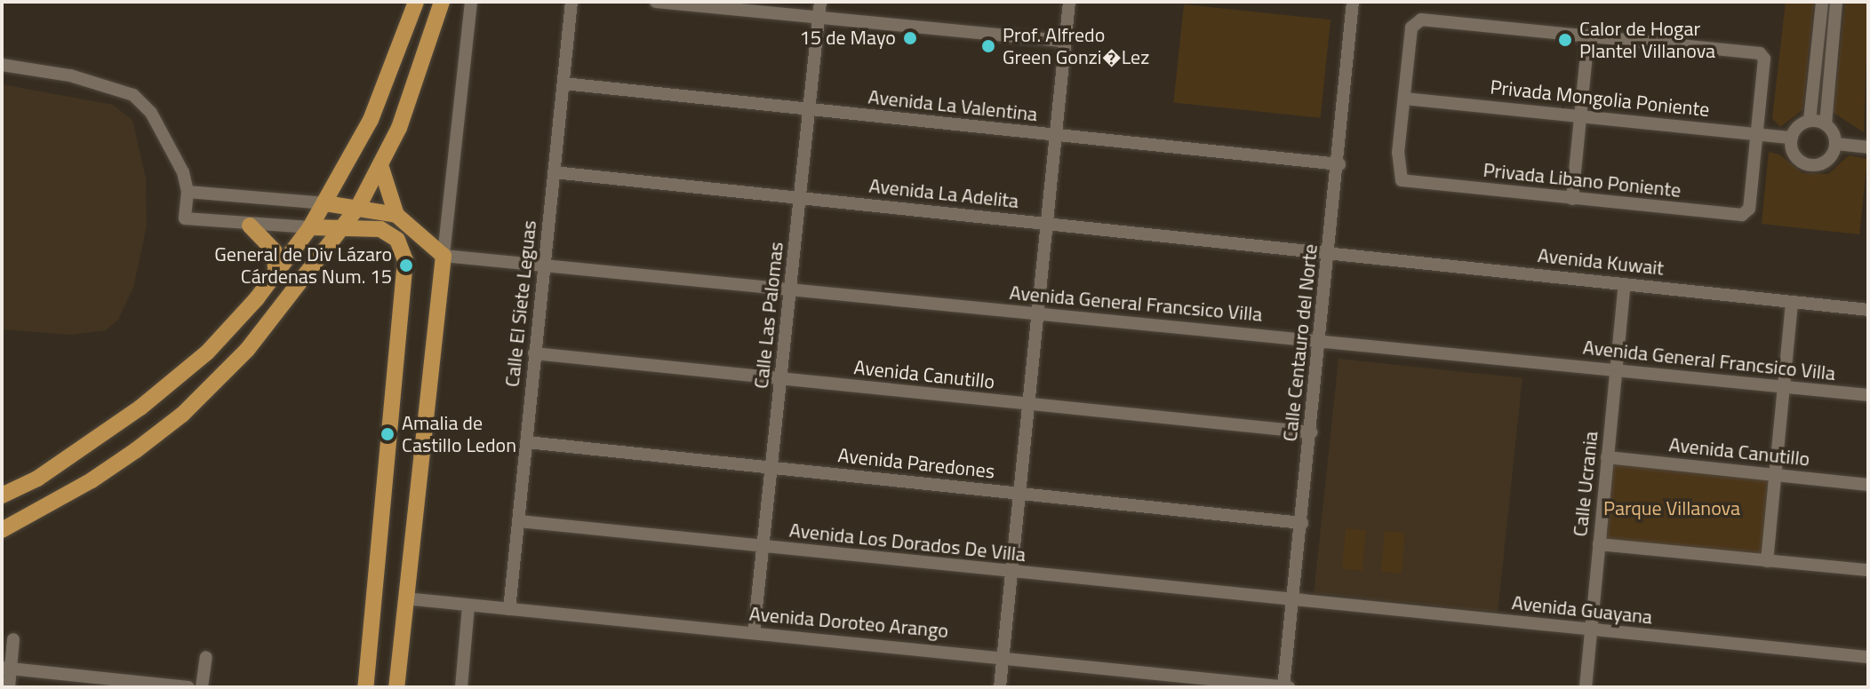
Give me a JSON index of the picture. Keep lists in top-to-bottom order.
{
  "streets": {
    "street": [
      "Privada Mongolia Poniente",
      "Avenida La Valentina",
      "Privada Libano Poniente",
      "Avenida La Adelita",
      "Avenida Kuwait",
      "Calle El Siete Leguas",
      "Avenida General Francsico Villa",
      "Calle Las Palomas",
      "Calle Centauro del Norte",
      "Avenida Canutillo",
      "Avenida Paredones",
      "Calle Ucrania",
      "Avenida Los Dorados De Villa",
      "Avenida Guayana",
      "Avenida Doroteo Arango"
    ]
  },
  "crossings": [
    ["Privada Mongolia Poniente", "Privada Libano Poniente"],
    ["Avenida La Valentina", "Calle El Siete Leguas"],
    ["Avenida La Valentina", "Calle Las Palomas"],
    ["Avenida La Valentina", "Calle Centauro del Norte"],
    ["Avenida La Adelita", "Avenida Kuwait"],
    ["Avenida La Adelita", "Calle El Siete Leguas"],
    ["Avenida La Adelita", "Calle Las Palomas"],
    ["Avenida La Adelita", "Calle Centauro del Norte"],
    ["Avenida Kuwait", "Calle Centauro del Norte"],
    ["Avenida Kuwait", "Calle Ucrania"],
    ["Calle El Siete Leguas", "Avenida General Francsico Villa"],
    ["Calle El Siete Leguas", "Avenida Canutillo"],
    ["Calle El Siete Leguas", "Avenida Paredones"],
    ["Calle El Siete Leguas", "Avenida Los Dorados De Villa"],
    ["Calle El Siete Leguas", "Avenida Doroteo Arango"],
    ["Avenida General Francsico Villa", "Calle Las Palomas"],
    ["Avenida General Francsico Villa", "Calle Centauro del Norte"],
    ["Avenida General Francsico Villa", "Calle Ucrania"],
    ["Calle Las Palomas", "Avenida Canutillo"],
    ["Calle Las Palomas", "Avenida Paredones"],
    ["Calle Las Palomas", "Avenida Los Dorados De Villa"],
    ["Calle Las Palomas", "Avenida Doroteo Arango"],
    ["Calle Centauro del Norte", "Avenida Canutillo"],
    ["Calle Centauro del Norte", "Avenida Paredones"],
    ["Calle Centauro del Norte", "Avenida Los Dorados De Villa"],
    ["Calle Centauro del Norte", "Avenida Guayana"],
    ["Calle Centauro del Norte", "Avenida Doroteo Arango"],
    ["Avenida Canutillo", "Calle Ucrania"],
    ["Calle Ucrania", "Avenida Guayana"],
    ["Avenida Los Dorados De Villa", "Avenida Guayana"]
  ],
  "parks": ["Parque Villanova"],
  "places": [
    "15 de Mayo",
    "Calor de Hogar Plantel Villanova",
    "Prof. Alfredo Green Gonzi�Lez",
    "General de Div Lázaro Cárdenas Num. 15",
    "Amalia de Castillo Ledon"
  ]
}
